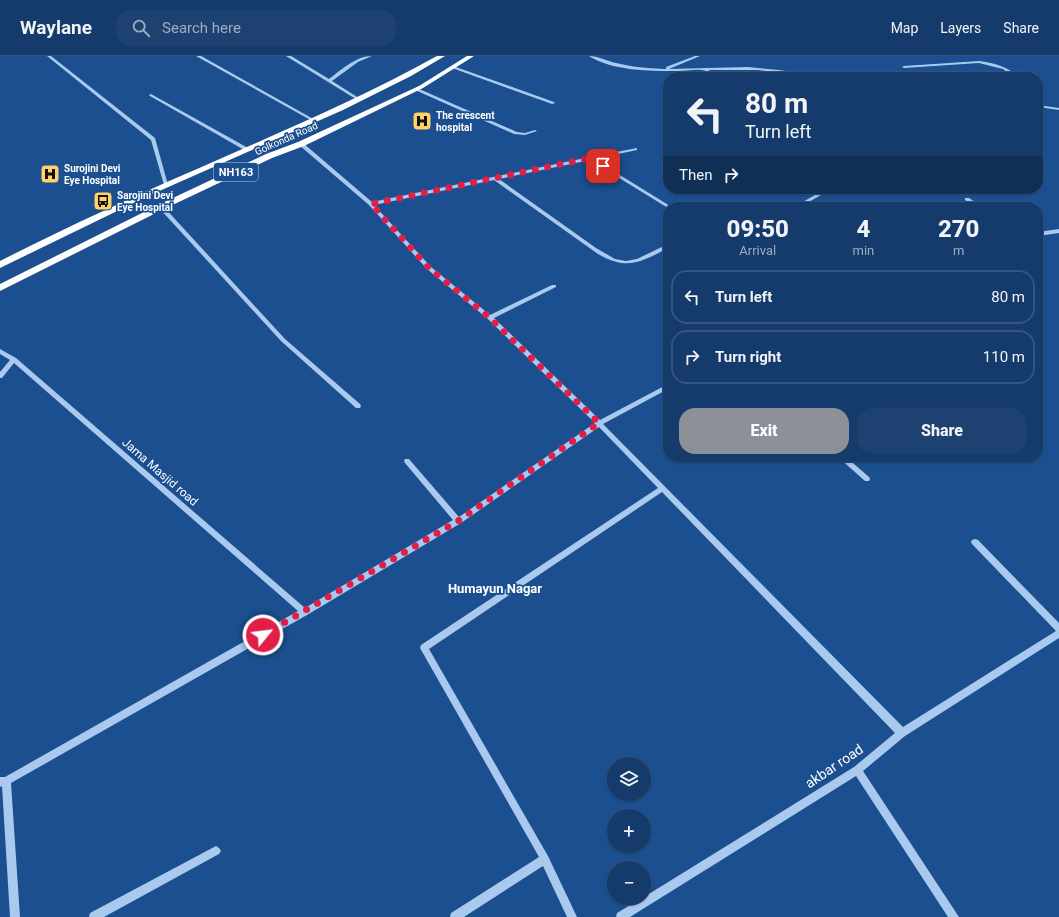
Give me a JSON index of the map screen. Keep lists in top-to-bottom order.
{
  "streets": {
    "highway": ["Golkonda Road", "NH163"],
    "street": ["Jama Masjid road", "akbar road"]
  },
  "districts": ["Humayun Nagar"],
  "places": {
    "hospital": ["The crescent hospital", "Surojini Devi Eye Hospital"],
    "bus stop": ["Sarojini Devi Eye Hospital"]
  },
  "page": {
    "header": "Waylane",
    "search": "Search here",
    "nav": ["Map", "Layers", "Share"],
    "turn": ["80 m", "Turn left"],
    "then": "Then",
    "eta": [
      "09:50",
      "Arrival",
      "4",
      "min",
      "270",
      "m"
    ],
    "list": [
      {
        "name": "Turn left",
        "value": "80 m"
      },
      {
        "name": "Turn right",
        "value": "110 m"
      }
    ],
    "buttons": ["Exit", "Share"],
    "map_buttons": ["+", "−"]
  }
}
